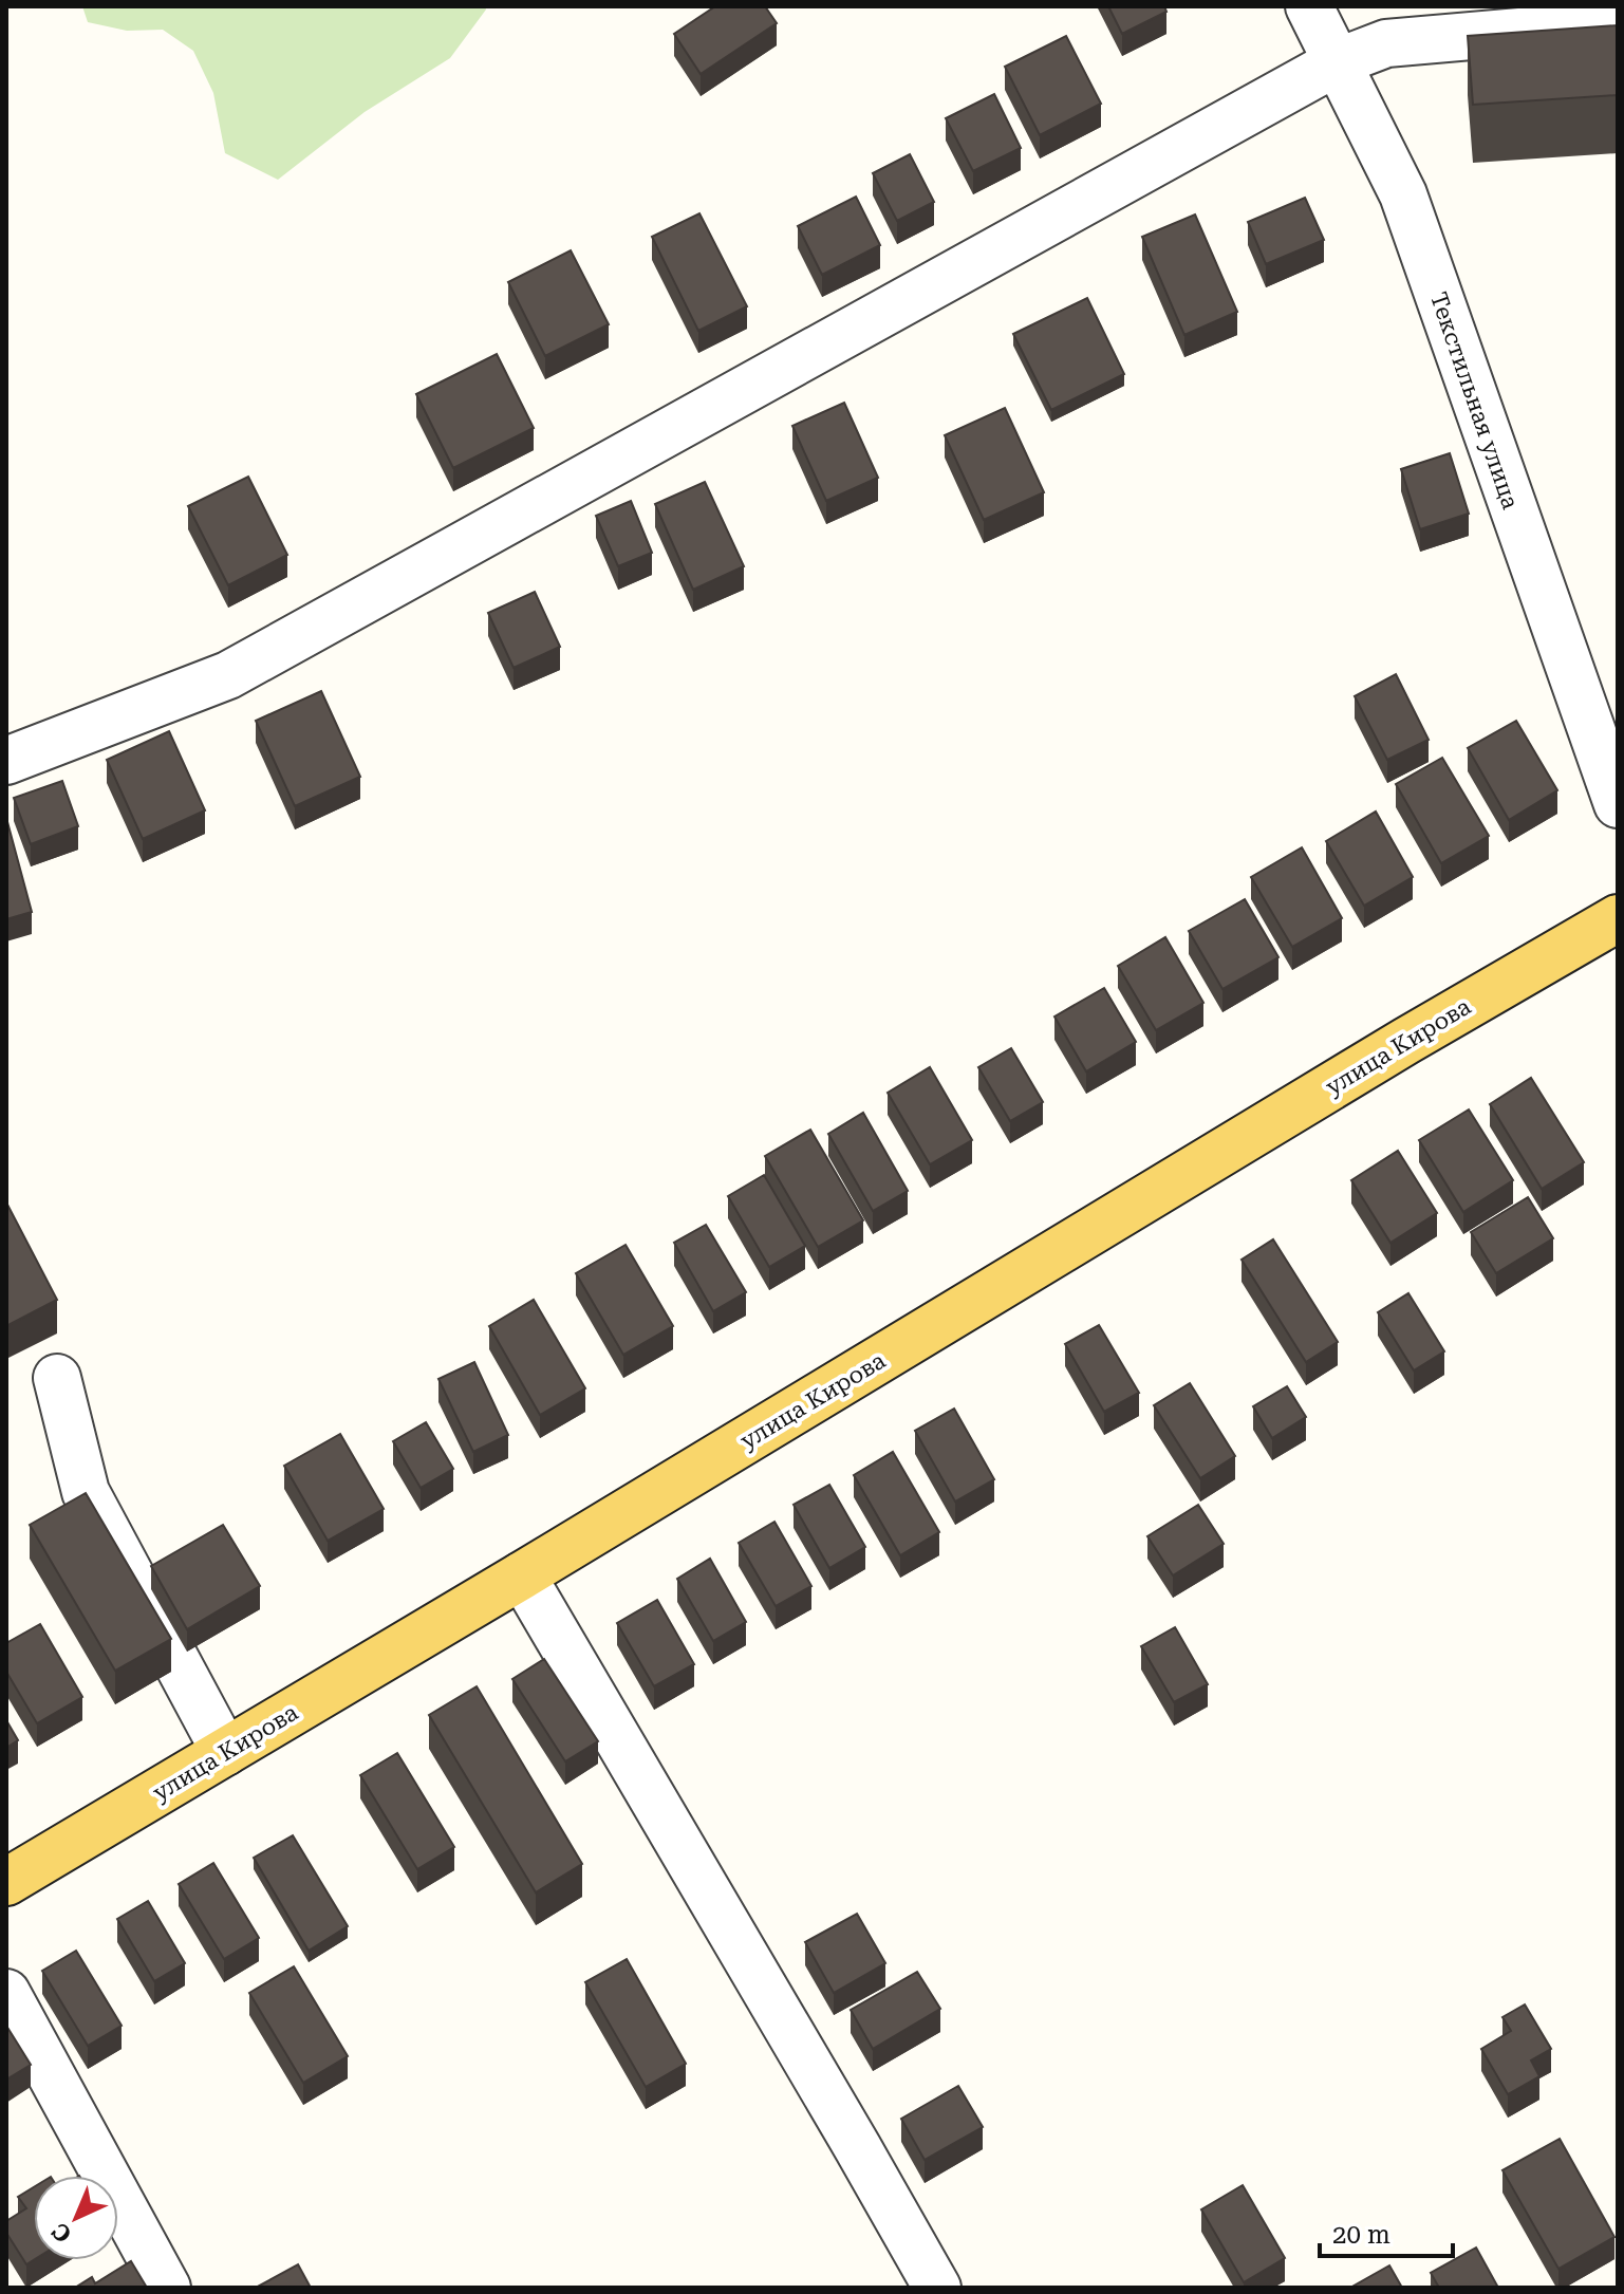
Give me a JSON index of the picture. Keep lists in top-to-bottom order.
{
  "streets": {
    "main road": ["улица Кирова"],
    "street": ["Текстильная улица"]
  },
  "scale_bar": "20 m",
  "north": "bottom left"
}
